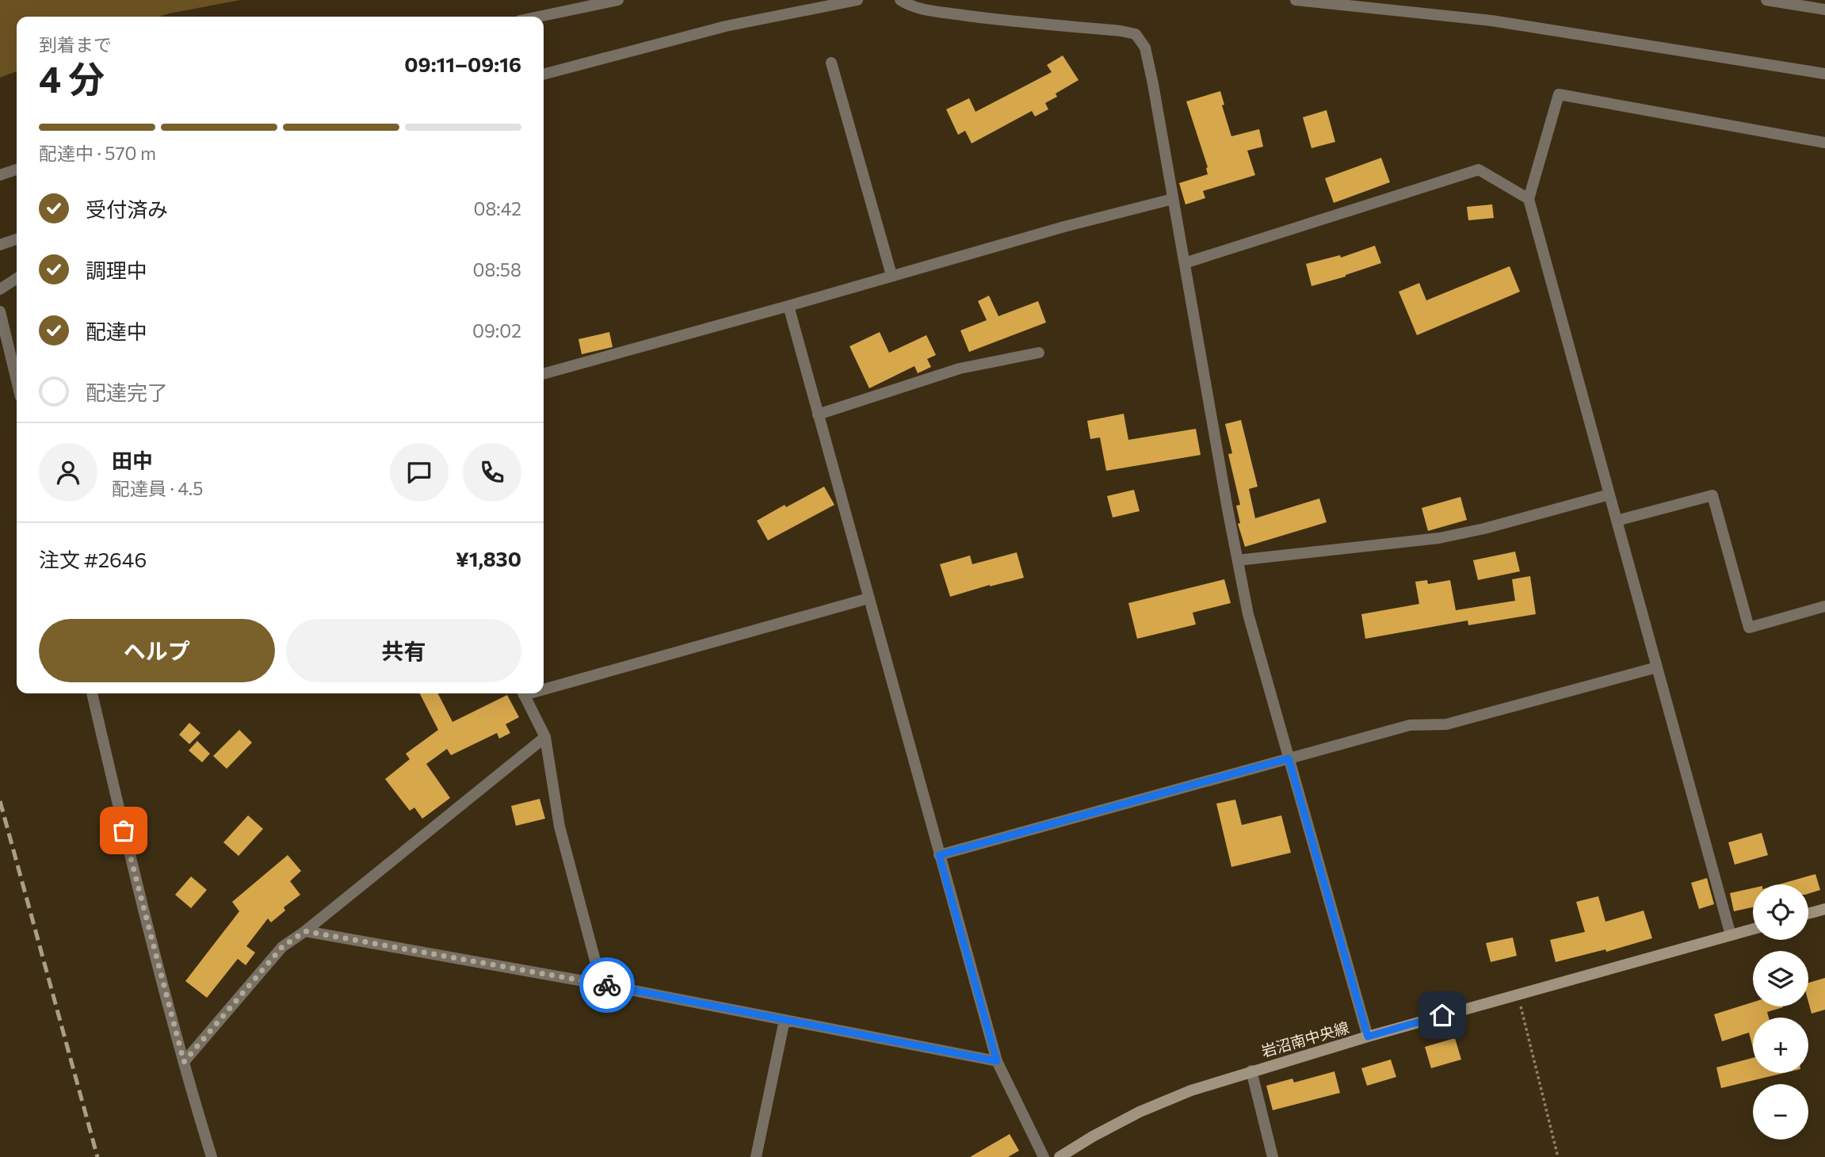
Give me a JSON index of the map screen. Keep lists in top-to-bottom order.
{
  "streets": {
    "street": ["岩沼南中央線"]
  },
  "page": {
    "heading": ["4 分", "到着まで", "09:11–09:16"],
    "panel": [
      "田中",
      "配達員 · 4.5",
      "注文 #2646",
      "¥1,830"
    ],
    "bar": "配達中 · 570 m",
    "list": [
      ["受付済み", "08:42"],
      ["調理中", "08:58"],
      ["配達中", "09:02"],
      "配達完了"
    ],
    "buttons": ["ヘルプ", "共有"],
    "map_buttons": ["+", "−"]
  }
}
